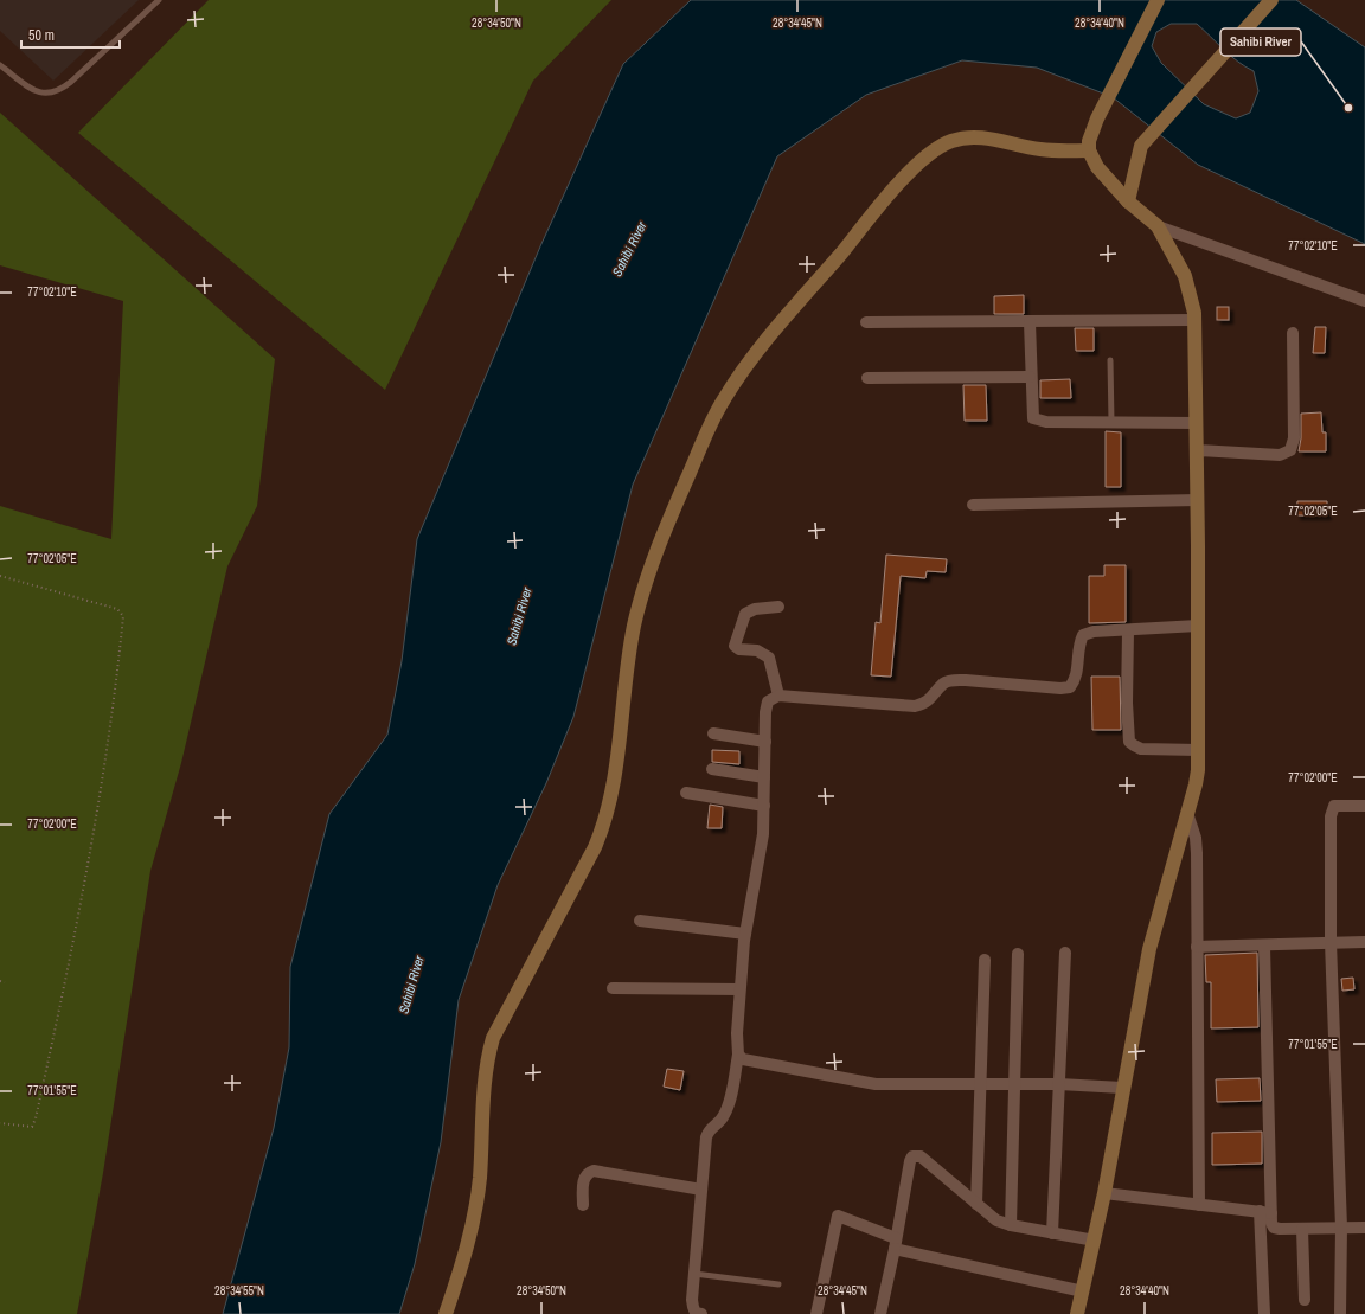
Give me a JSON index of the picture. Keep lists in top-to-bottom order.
{
  "water": ["Sahibi River"],
  "places": ["Sahibi River"],
  "scale_bar": "50 m",
  "coordinates": [
    "28°34'50\"N",
    "28°34'45\"N",
    "28°34'40\"N",
    "77°02'10\"E",
    "77°02'05\"E",
    "77°02'00\"E",
    "77°01'55\"E",
    "28°34'55\"N"
  ]
}
